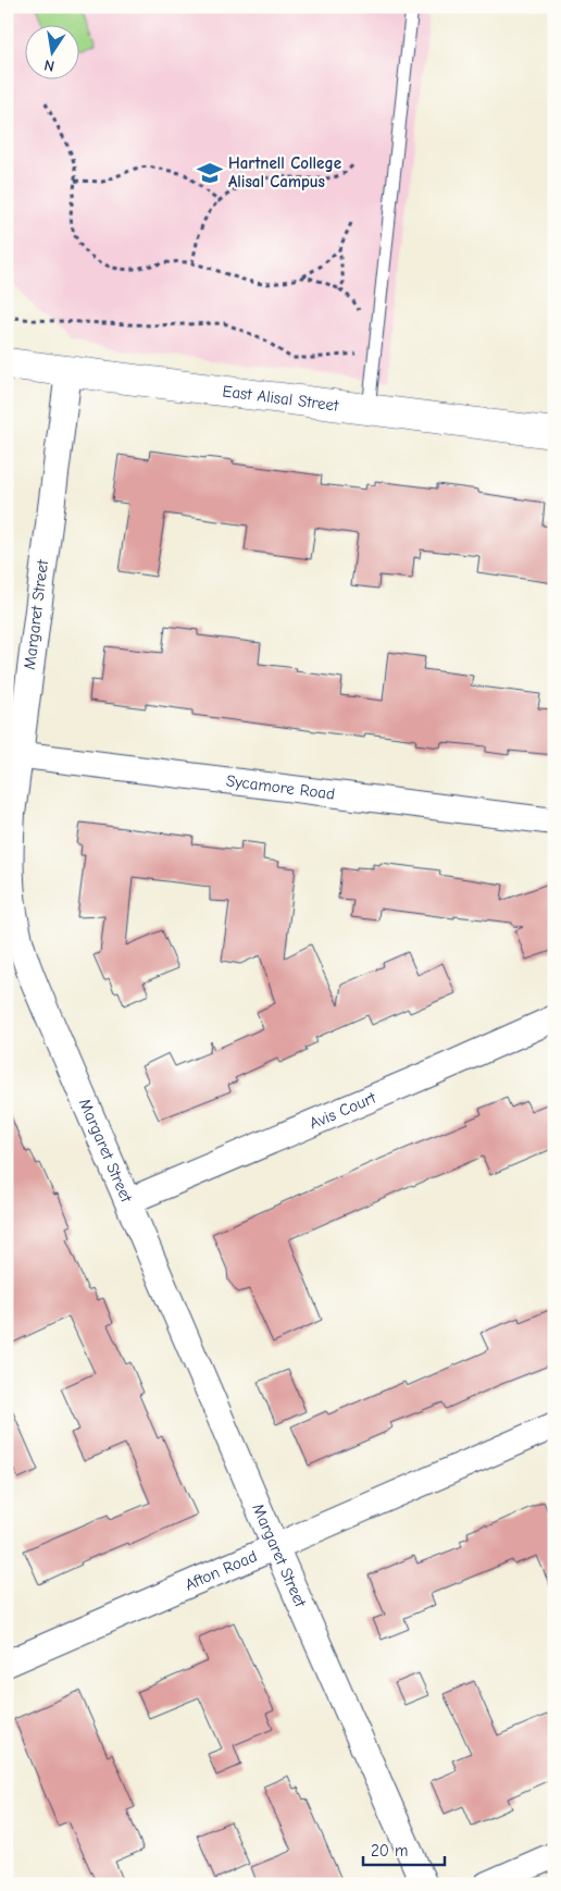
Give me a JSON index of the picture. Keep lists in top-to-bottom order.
{
  "streets": {
    "street": [
      "East Alisal Street",
      "Margaret Street",
      "Sycamore Road",
      "Avis Court",
      "Afton Road"
    ]
  },
  "crossings": [
    ["East Alisal Street", "Margaret Street"],
    ["Margaret Street", "Sycamore Road"],
    ["Margaret Street", "Avis Court"],
    ["Margaret Street", "Afton Road"]
  ],
  "places": {
    "school or university": ["Hartnell College Alisal Campus"]
  },
  "scale_bar": "20 m",
  "north": "bottom"
}
